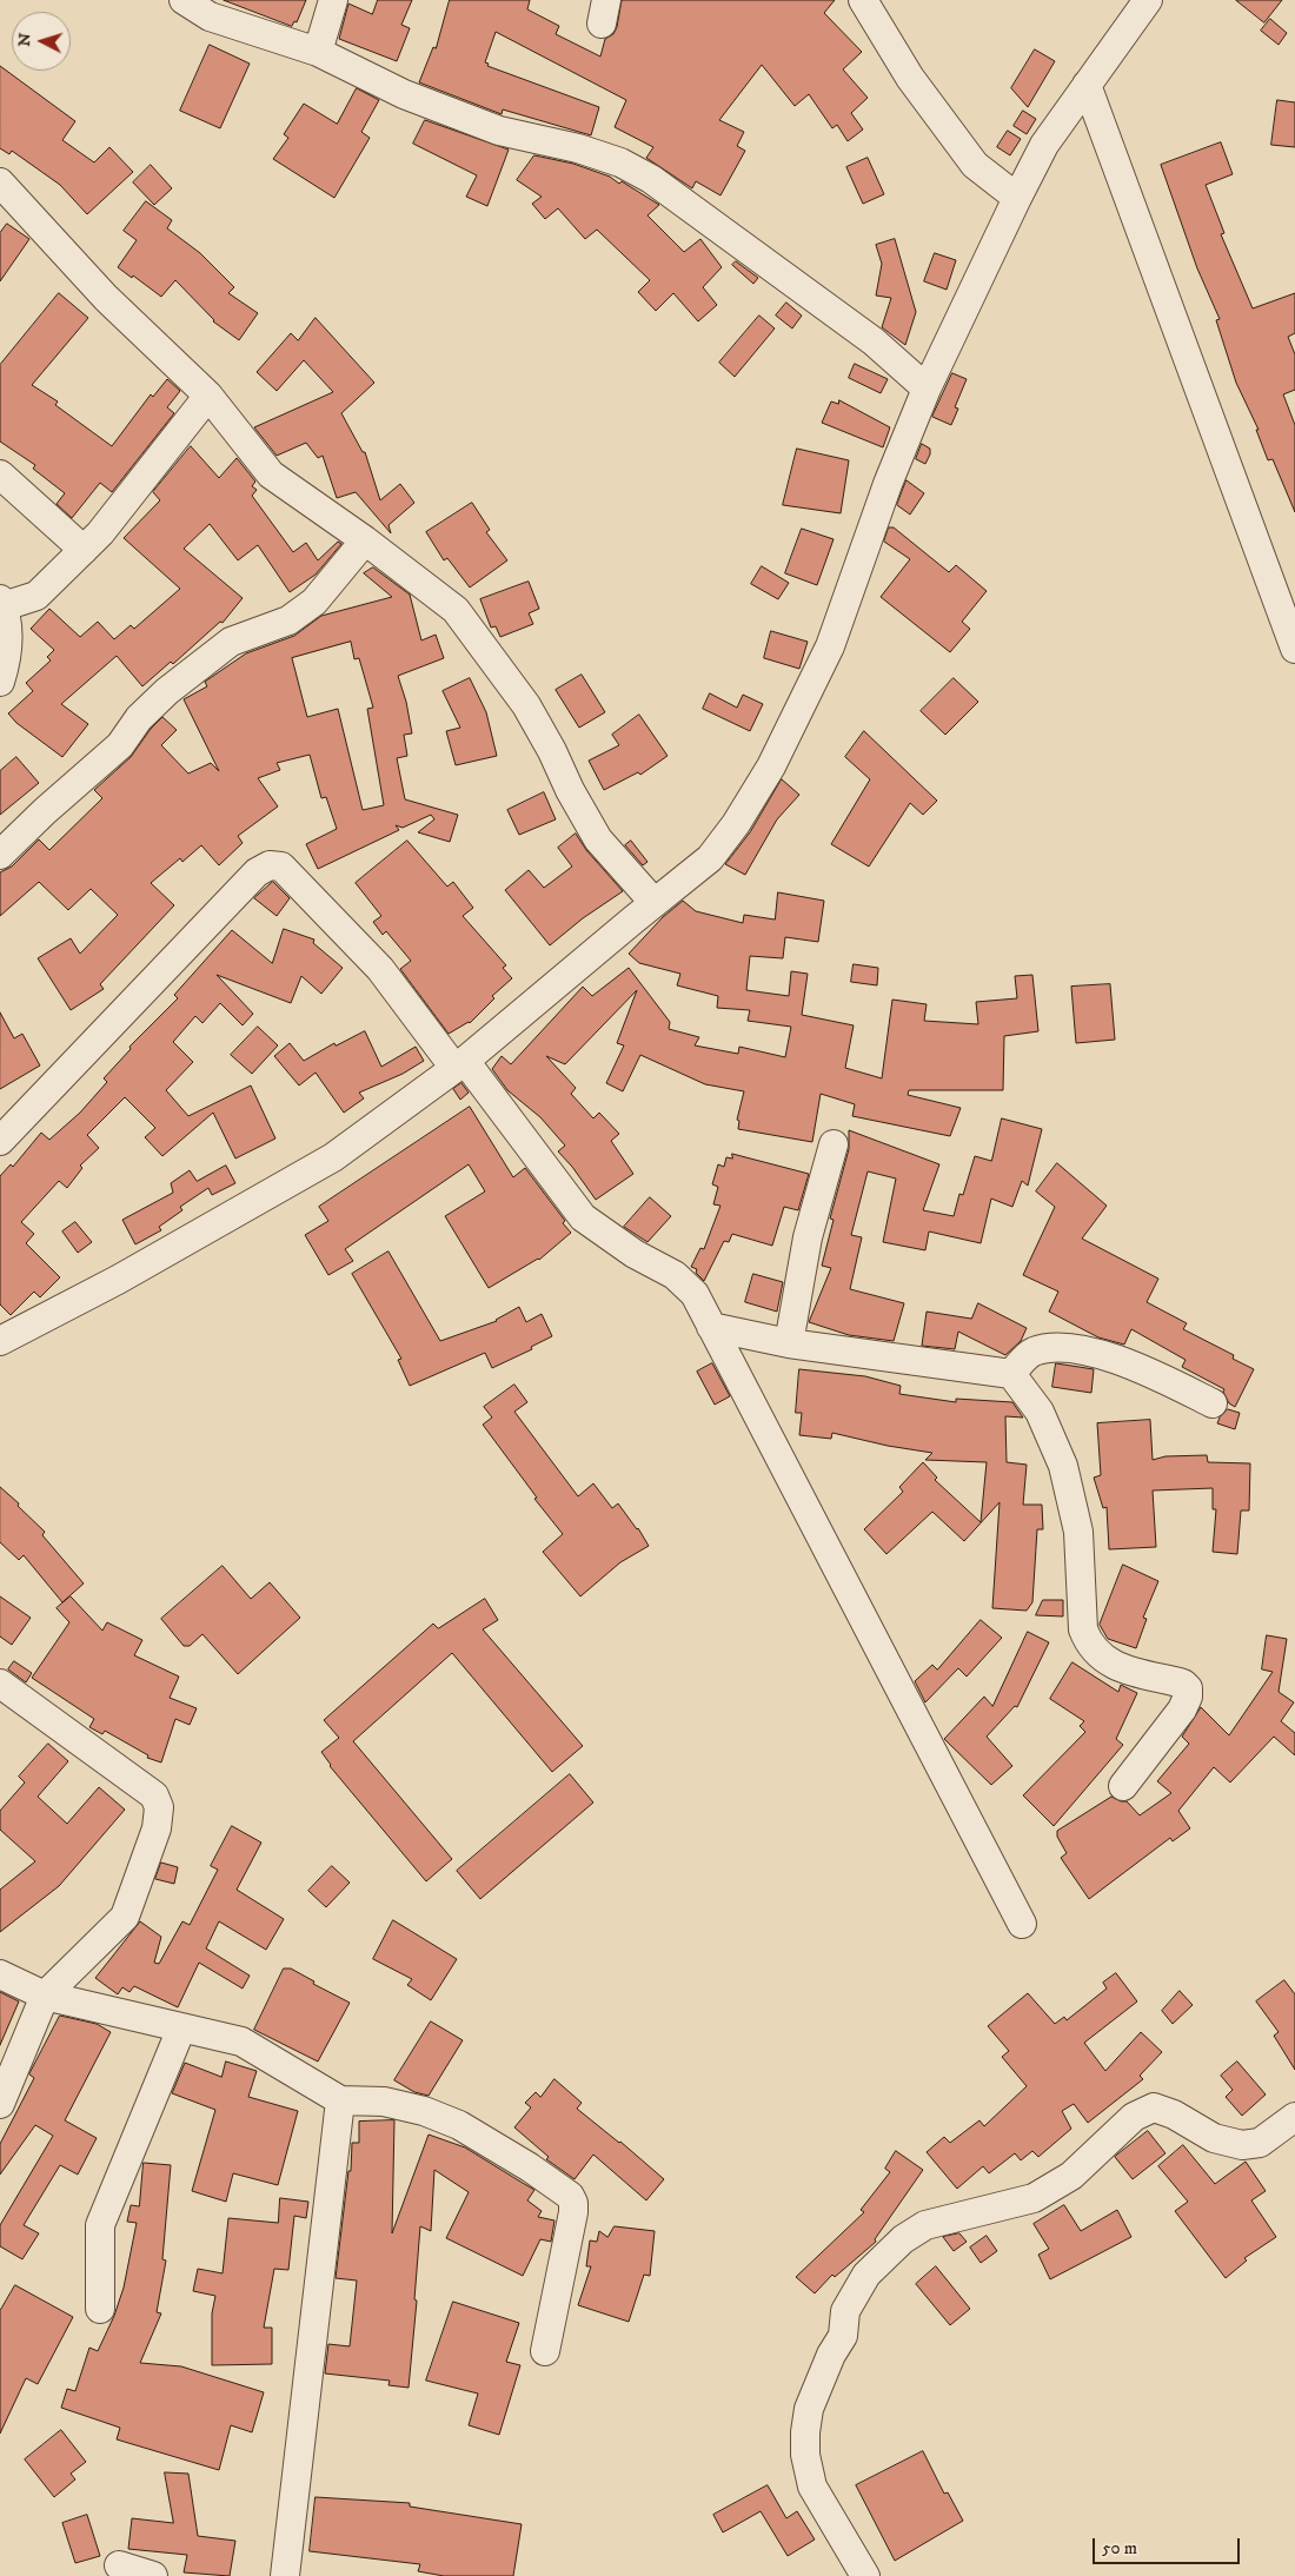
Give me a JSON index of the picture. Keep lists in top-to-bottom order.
{
  "scale_bar": "50 m",
  "north": "left"
}
